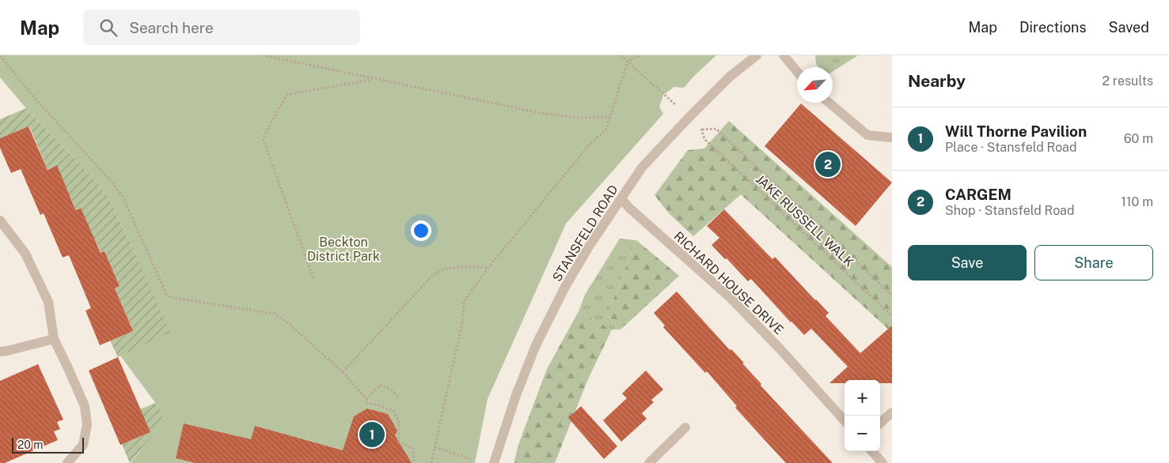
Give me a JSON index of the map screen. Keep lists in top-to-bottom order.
{
  "streets": {
    "street": ["STANSFELD ROAD", "RICHARD HOUSE DRIVE"],
    "path": ["JAKE RUSSELL WALK"]
  },
  "crossings": [
    ["STANSFELD ROAD", "RICHARD HOUSE DRIVE"]
  ],
  "parks": ["Beckton District Park"],
  "scale_bar": "20 m",
  "north": "bottom left",
  "page": {
    "header": "Map",
    "search": "Search here",
    "nav": ["Map", "Directions", "Saved"],
    "heading": ["Nearby", "2 results"],
    "list": [
      {
        "mark": "1",
        "name": "Will Thorne Pavilion",
        "note": "Place · Stansfeld Road",
        "value": "60 m"
      },
      {
        "mark": "2",
        "name": "CARGEM",
        "note": "Shop · Stansfeld Road",
        "value": "110 m"
      }
    ],
    "pins": ["2", "1"],
    "buttons": ["Save", "Share"],
    "map_buttons": ["+", "−"],
    "scale": "20 m"
  }
}
